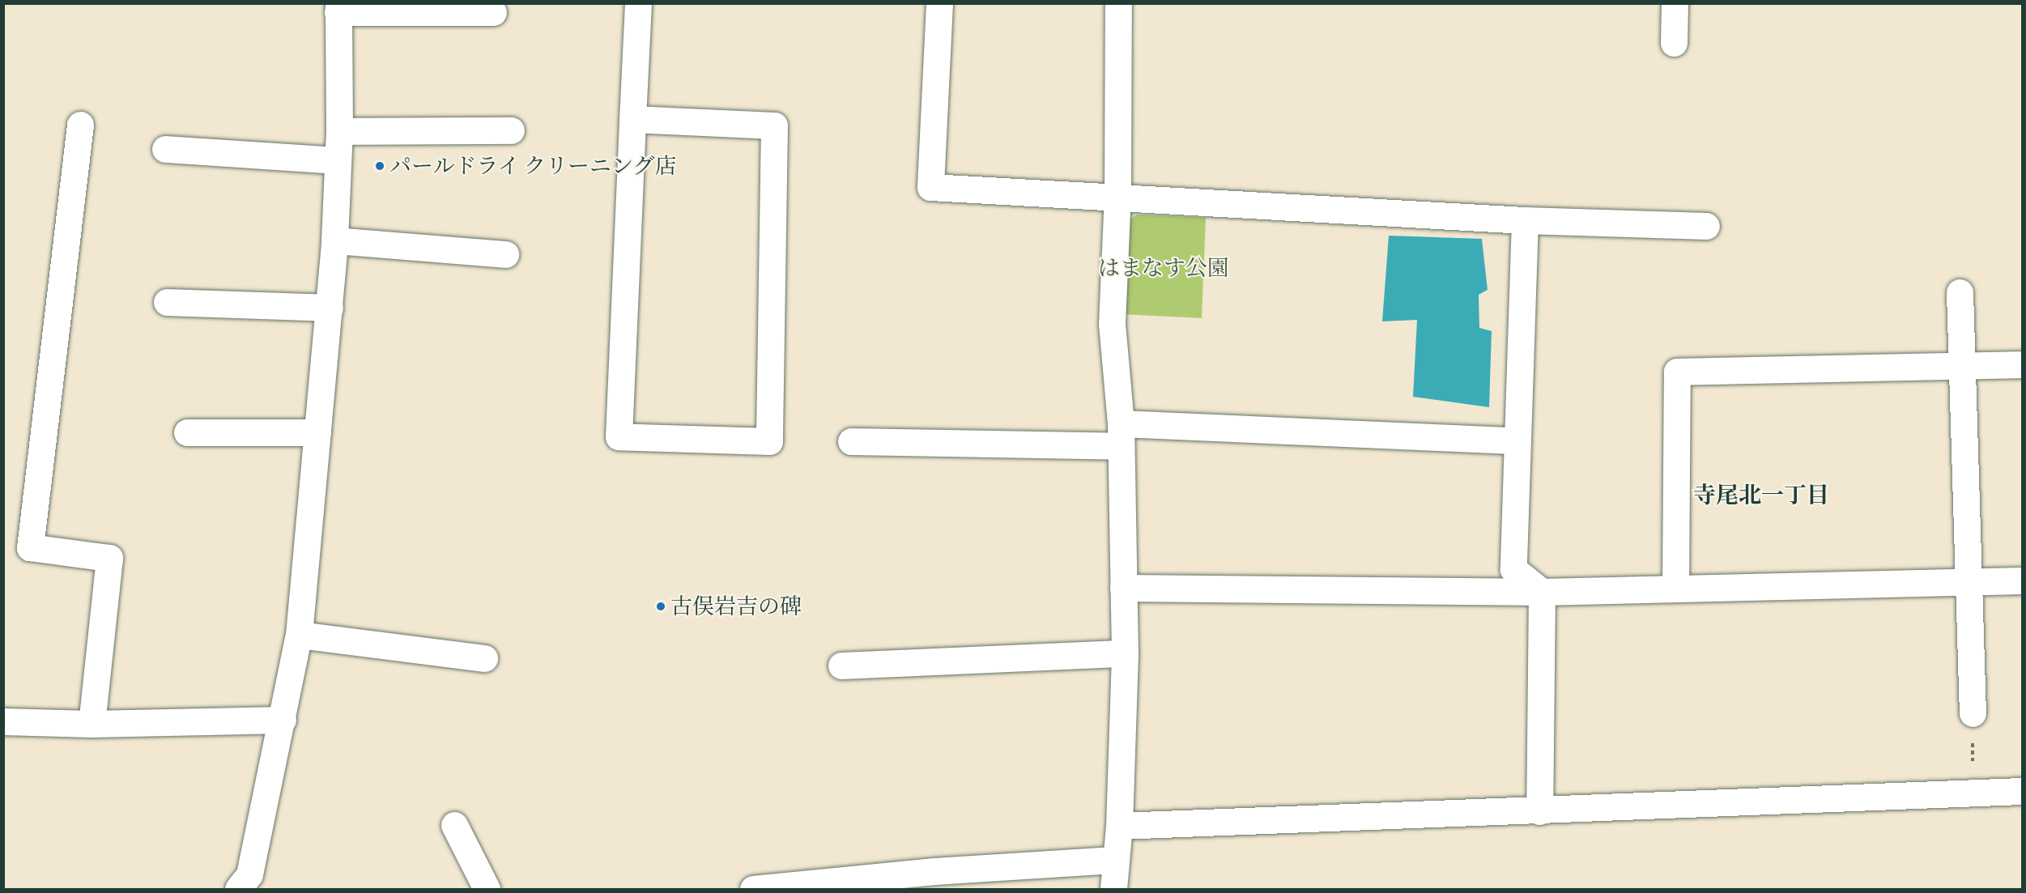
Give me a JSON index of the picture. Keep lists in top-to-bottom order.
{
  "districts": ["寺尾北一丁目"],
  "parks": ["はまなす公園"],
  "places": ["パールドライ クリーニング店", "古俣岩吉の碑"]
}
